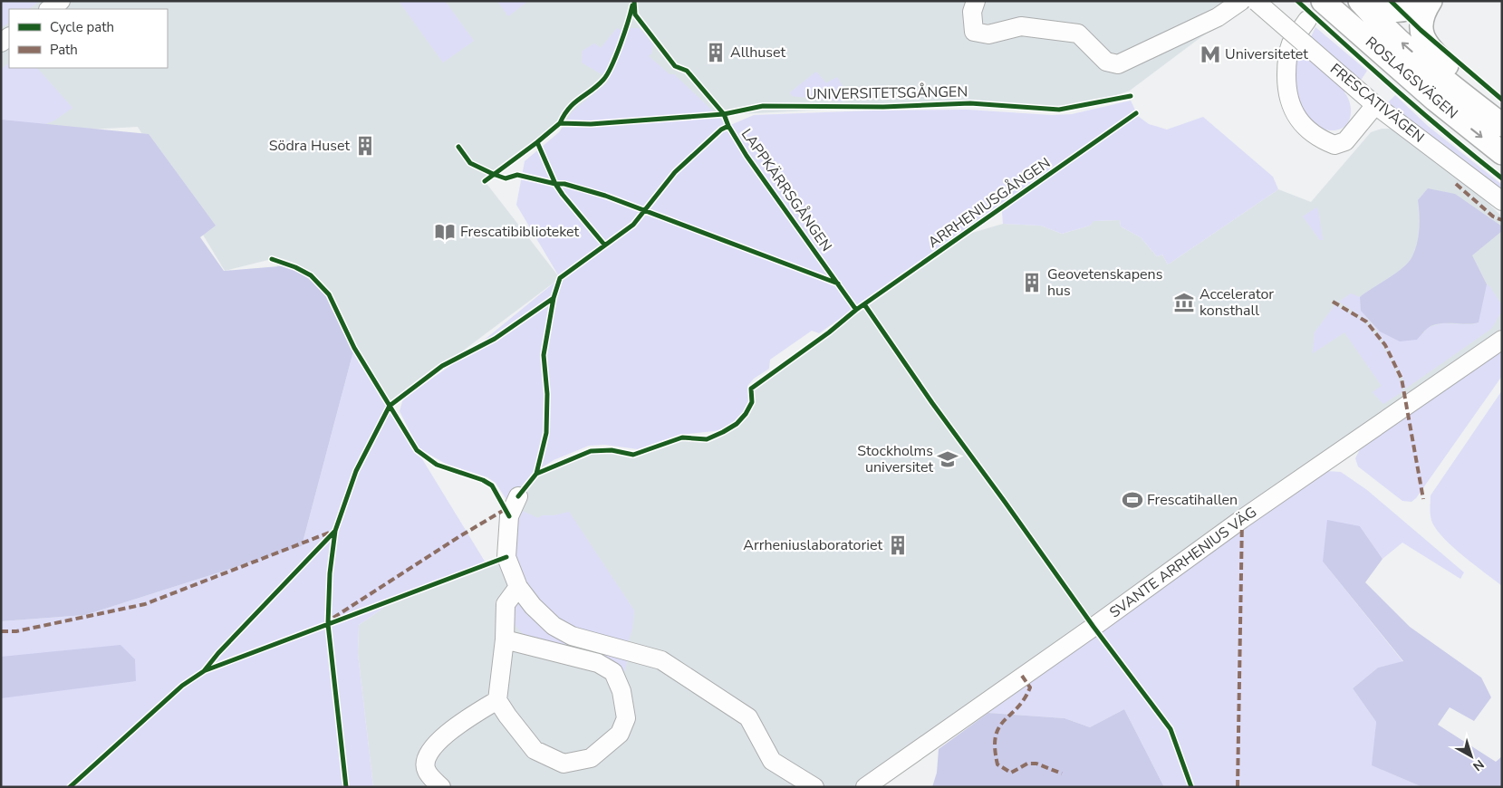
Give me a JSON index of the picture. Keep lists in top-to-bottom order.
{
  "streets": {
    "main road": ["ROSLAGSVÄGEN"],
    "street": ["FRESCATIVÄGEN", "SVANTE ARRHENIUS VÄG"],
    "cycle path": ["UNIVERSITETSGÅNGEN", "LAPPKÄRRSGÅNGEN", "ARRHENIUSGÅNGEN"]
  },
  "places": {
    "building": [
      "Allhuset",
      "Södra Huset",
      "Geovetenskapens hus",
      "Arrheniuslaboratoriet"
    ],
    "metro station": ["Universitetet"],
    "library": ["Frescatibiblioteket"],
    "museum": ["Accelerator konsthall"],
    "school or university": ["Stockholms universitet"],
    "sports": ["Frescatihallen"]
  },
  "legend": ["Cycle path", "Path"],
  "north": "bottom right"
}
